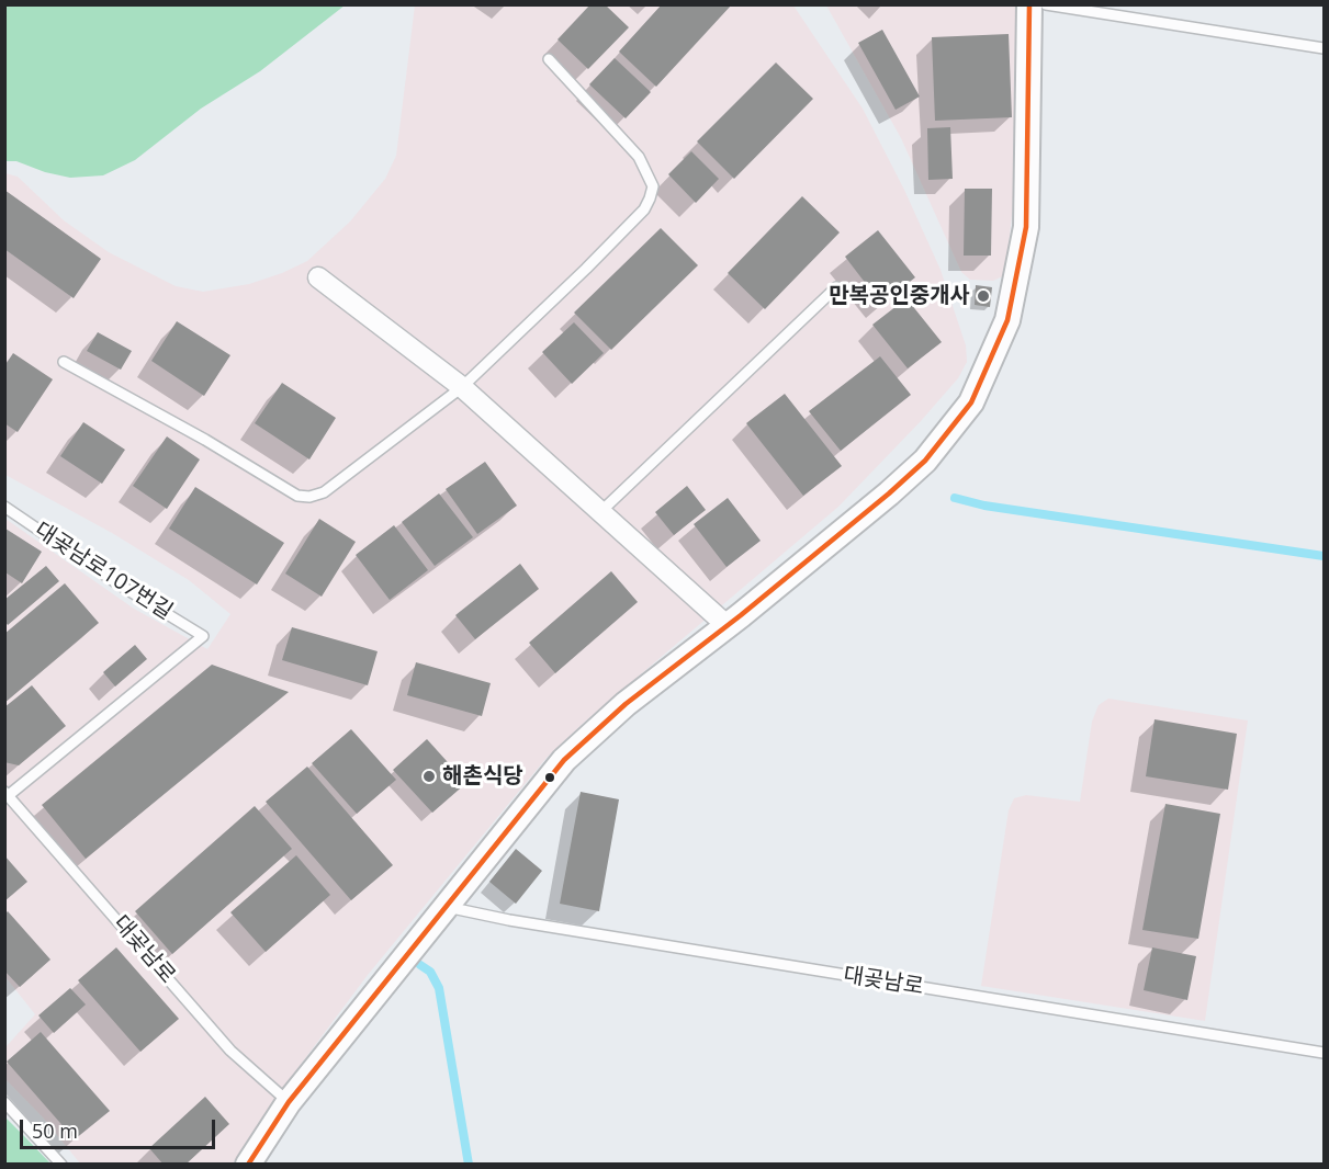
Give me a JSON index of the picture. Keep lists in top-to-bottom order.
{
  "streets": {
    "lane": ["대곶남로107번길", "대곶남로"]
  },
  "crossings": [
    ["대곶남로107번길", "대곶남로"]
  ],
  "places": ["만복공인중개사", "해촌식당"],
  "scale_bar": "50 m"
}
